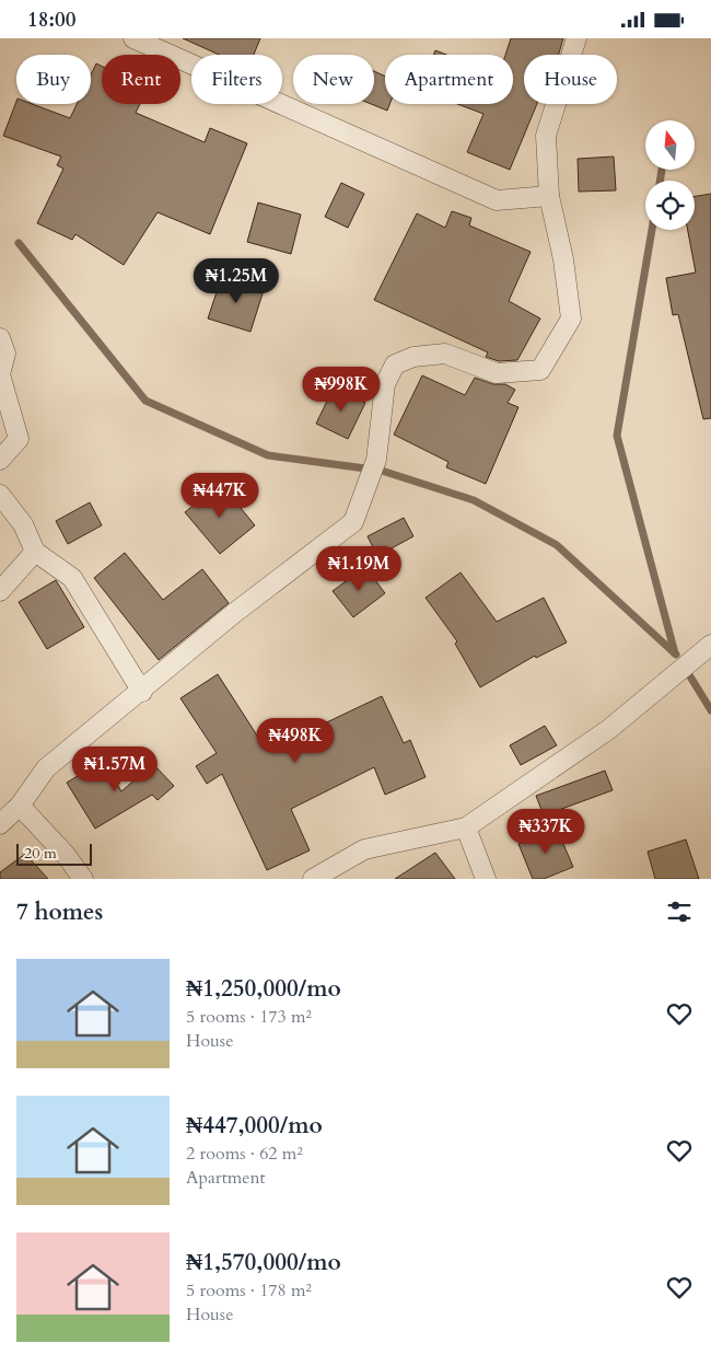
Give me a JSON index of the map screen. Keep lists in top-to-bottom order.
{
  "scale_bar": "20 m",
  "north": "top",
  "page": {
    "status": "18:00",
    "chip": [
      "Buy",
      "Rent",
      "Filters",
      "New",
      "Apartment",
      "House"
    ],
    "price": [
      "₦1.25M",
      "₦998K",
      "₦447K",
      "₦1.19M",
      "₦498K",
      "₦1.57M",
      "₦337K"
    ],
    "scale": "20 m",
    "heading": "7 homes",
    "list": [
      {
        "name": "₦1,250,000/mo",
        "note": "5 rooms · 173 m² · House"
      },
      {
        "name": "₦447,000/mo",
        "note": "2 rooms · 62 m² · Apartment"
      },
      {
        "name": "₦1,570,000/mo",
        "note": "5 rooms · 178 m² · House"
      }
    ]
  }
}
